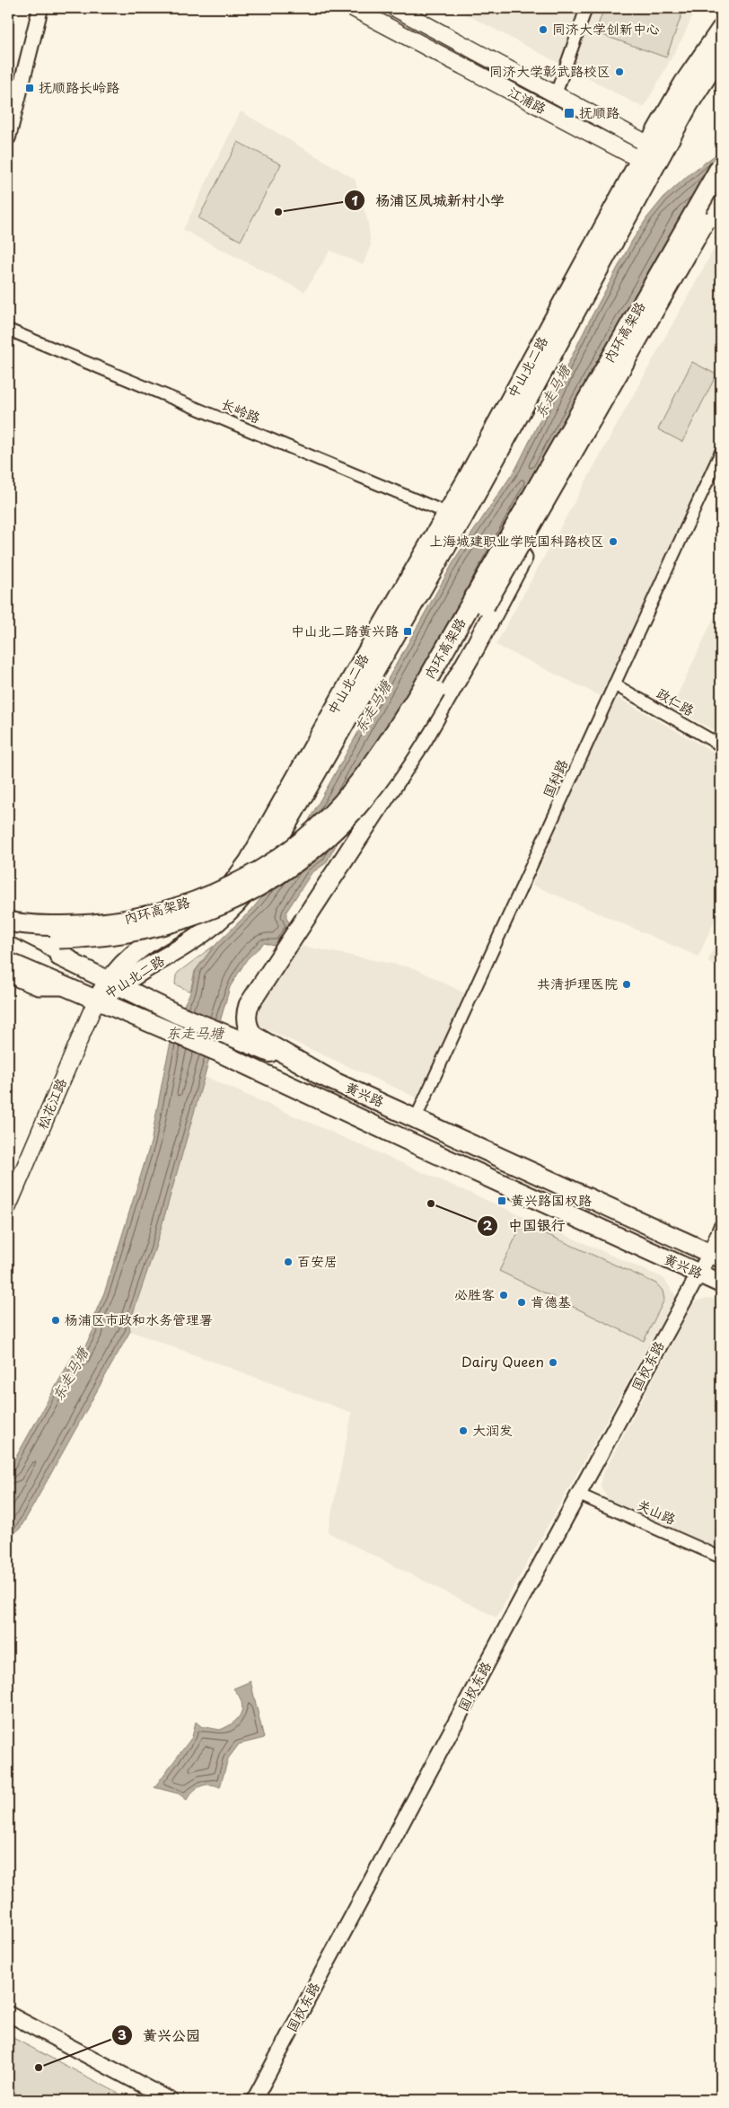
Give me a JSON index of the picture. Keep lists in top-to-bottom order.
{
  "streets": {
    "highway": ["内环高架路"],
    "main road": [
      "江浦路",
      "中山北二路",
      "黄兴路",
      "松花江路"
    ],
    "street": [
      "长岭路",
      "政仁路",
      "国科路",
      "国权东路",
      "关山路"
    ]
  },
  "crossings": [
    ["江浦路", "中山北二路"],
    ["内环高架路", "黄兴路"],
    ["中山北二路", "长岭路"],
    ["中山北二路", "黄兴路"],
    ["中山北二路", "松花江路"],
    ["政仁路", "国科路"],
    ["国科路", "黄兴路"],
    ["黄兴路", "松花江路"],
    ["黄兴路", "国权东路"],
    ["国权东路", "关山路"]
  ],
  "water": ["东走马塘"],
  "places": {
    "other": [
      "同济大学创新中心",
      "同济大学彰武路校区",
      "杨浦区凤城新村小学",
      "上海城建职业学院国科路校区",
      "共清护理医院",
      "中国银行",
      "百安居",
      "必胜客",
      "肯德基",
      "杨浦区市政和水务管理署",
      "Dairy Queen",
      "大润发",
      "黄兴公园"
    ],
    "transit": [
      "抚顺路长岭路",
      "抚顺路",
      "中山北二路黄兴路",
      "黄兴路国权路"
    ]
  }
}
